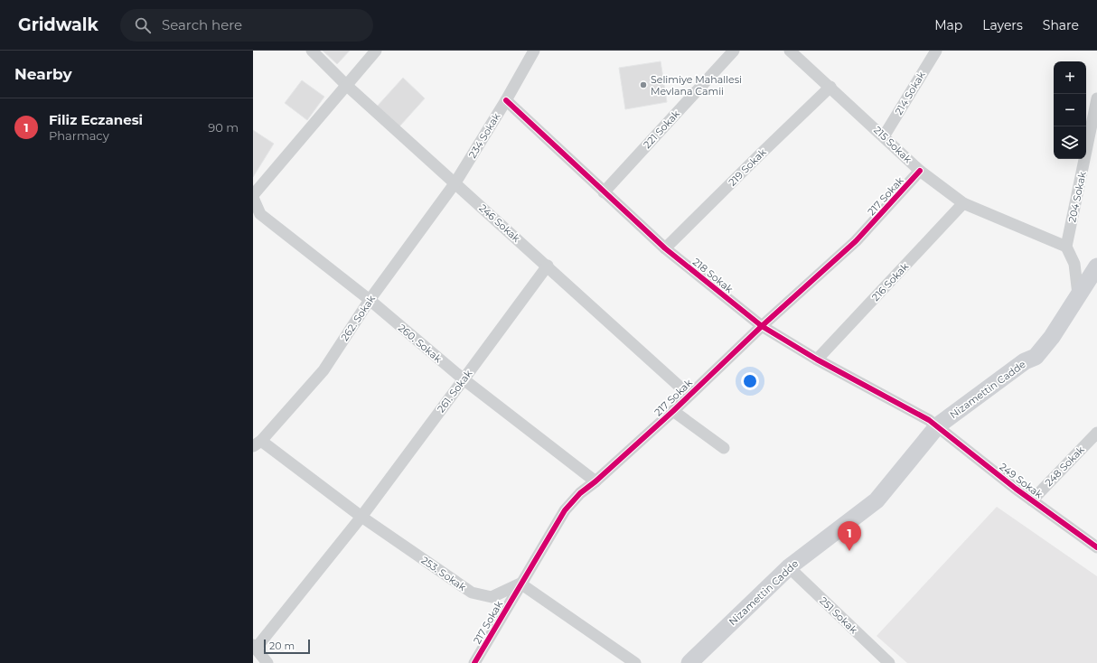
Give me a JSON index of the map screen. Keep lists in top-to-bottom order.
{
  "streets": {
    "street": [
      "214 Sokak",
      "221 Sokak",
      "234 Sokak",
      "215 Sokak",
      "219 Sokak",
      "217 Sokak",
      "204 Sokak",
      "246 Sokak",
      "218 Sokak",
      "216 Sokak",
      "262. Sokak",
      "260. Sokak",
      "Nizamettin Cadde",
      "261. Sokak",
      "248 Sokak",
      "249 Sokak",
      "253. Sokak",
      "251 Sokak"
    ]
  },
  "crossings": [
    ["214 Sokak", "215 Sokak"],
    ["221 Sokak", "218 Sokak"],
    ["234 Sokak", "246 Sokak"],
    ["234 Sokak", "218 Sokak"],
    ["234 Sokak", "262. Sokak"],
    ["215 Sokak", "219 Sokak"],
    ["215 Sokak", "217 Sokak"],
    ["215 Sokak", "204 Sokak"],
    ["215 Sokak", "216 Sokak"],
    ["219 Sokak", "218 Sokak"],
    ["217 Sokak", "246 Sokak"],
    ["217 Sokak", "218 Sokak"],
    ["217 Sokak", "260. Sokak"],
    ["217 Sokak", "253. Sokak"],
    ["246 Sokak", "262. Sokak"],
    ["246 Sokak", "260. Sokak"],
    ["246 Sokak", "261. Sokak"],
    ["218 Sokak", "216 Sokak"],
    ["218 Sokak", "Nizamettin Cadde"],
    ["218 Sokak", "249 Sokak"],
    ["262. Sokak", "260. Sokak"],
    ["262. Sokak", "253. Sokak"],
    ["260. Sokak", "261. Sokak"],
    ["Nizamettin Cadde", "249 Sokak"],
    ["Nizamettin Cadde", "251 Sokak"],
    ["261. Sokak", "253. Sokak"],
    ["248 Sokak", "249 Sokak"]
  ],
  "places": ["Selimiye Mahallesi Mevlana Camii"],
  "scale_bar": "20 m",
  "page": {
    "header": "Gridwalk",
    "search": "Search here",
    "nav": ["Map", "Layers", "Share"],
    "heading": "Nearby",
    "map_buttons": ["+", "−"],
    "list": [
      {
        "mark": "1",
        "name": "Filiz Eczanesi",
        "note": "Pharmacy",
        "value": "90 m"
      }
    ],
    "pins": "1",
    "scale": "20 m"
  }
}
